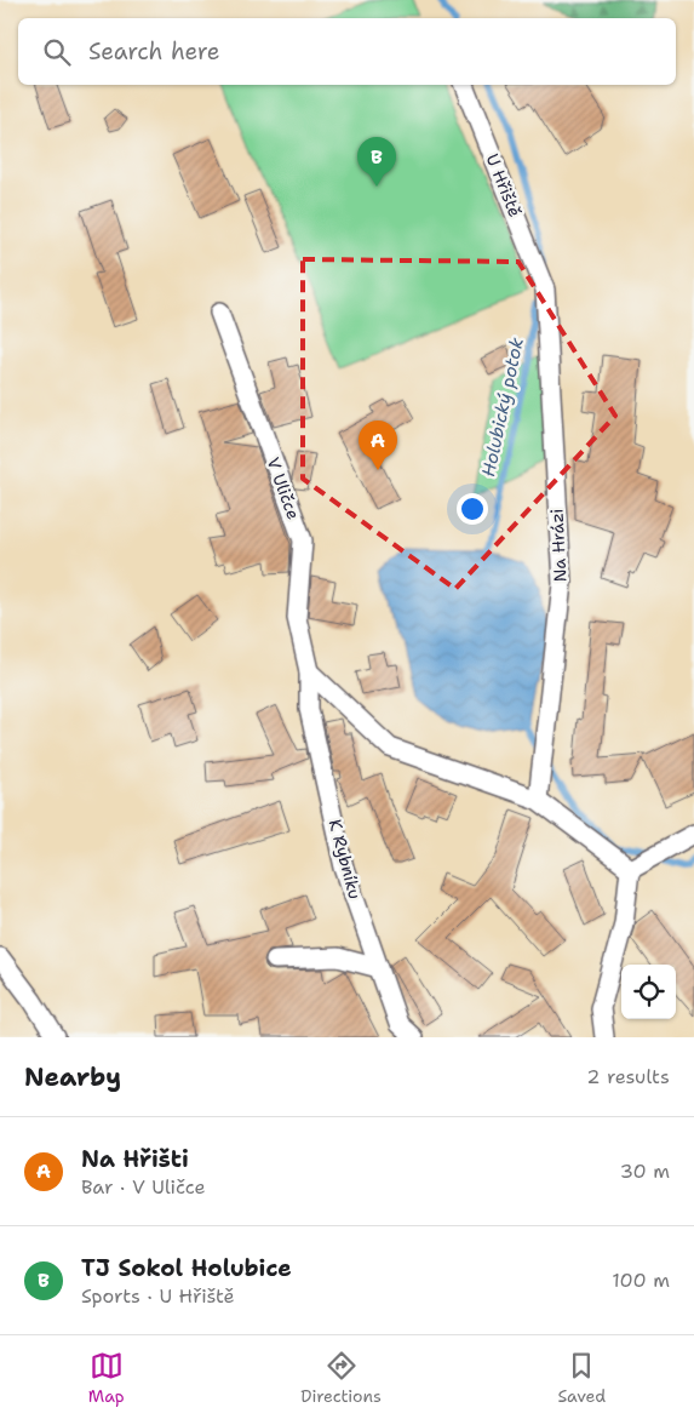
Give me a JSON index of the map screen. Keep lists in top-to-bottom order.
{
  "streets": {
    "street": [
      "U Hřiště",
      "V Uličce",
      "Na Hrázi",
      "K Rybníku"
    ]
  },
  "crossings": [
    ["U Hřiště", "Na Hrázi"],
    ["V Uličce", "K Rybníku"]
  ],
  "water": ["Holubický potok"],
  "page": {
    "search": "Search here",
    "pins": ["B", "A"],
    "heading": ["Nearby", "2 results"],
    "list": [
      {
        "mark": "A",
        "name": "Na Hřišti",
        "note": "Bar · V Uličce",
        "value": "30 m"
      },
      {
        "mark": "B",
        "name": "TJ Sokol Holubice",
        "note": "Sports · U Hřiště",
        "value": "100 m"
      }
    ],
    "nav": ["Map", "Directions", "Saved"]
  }
}
